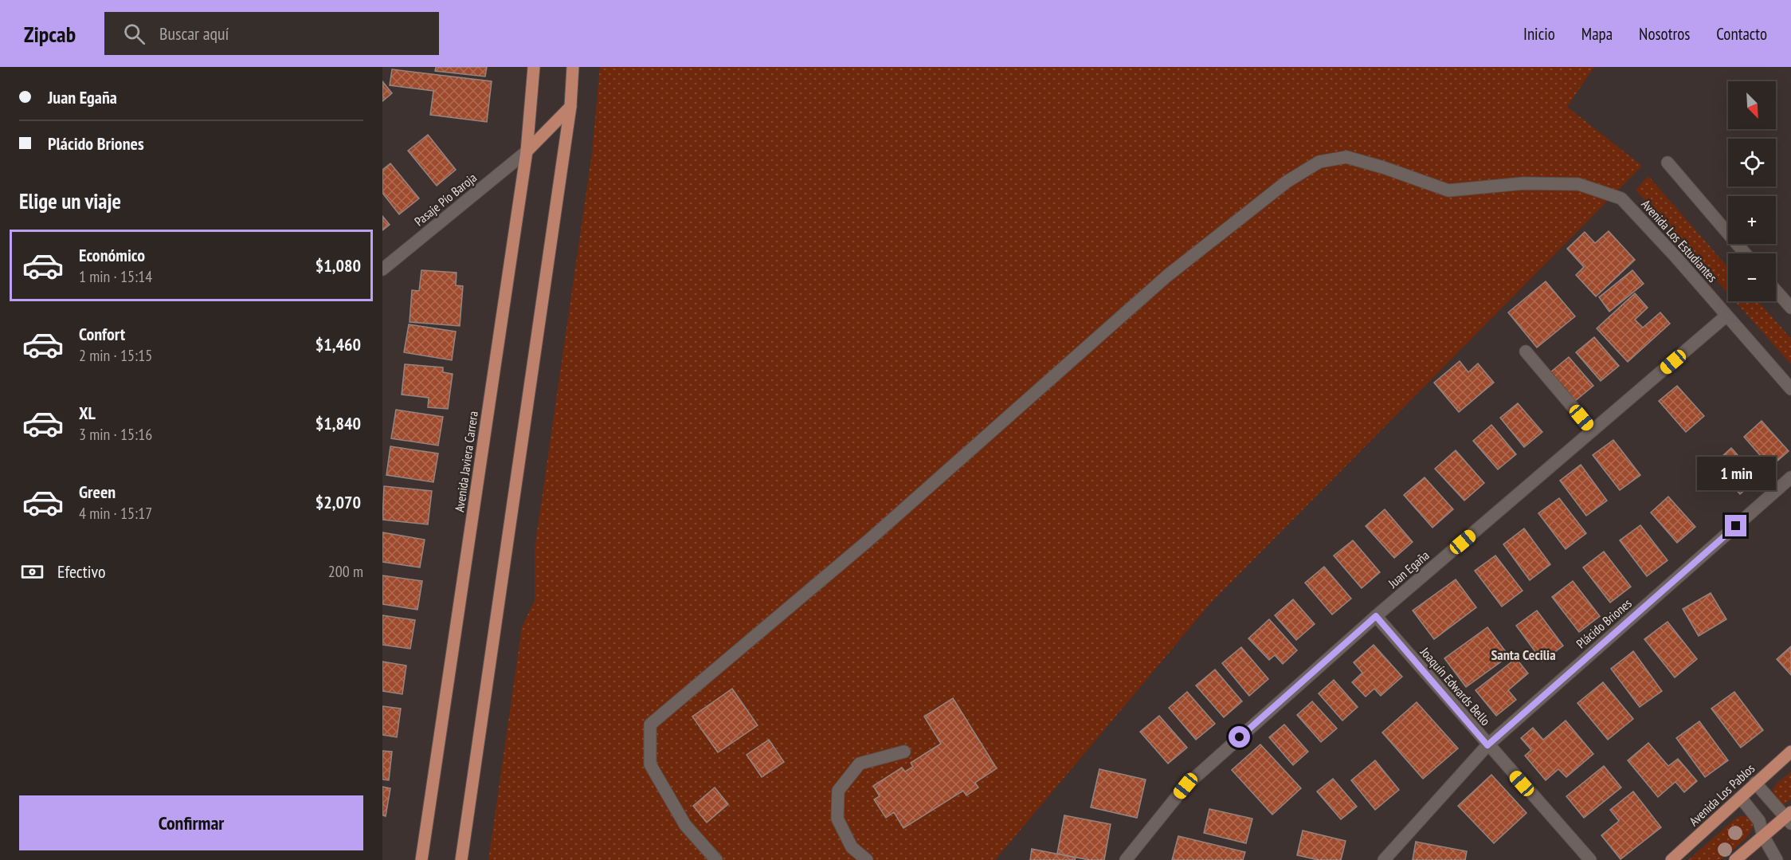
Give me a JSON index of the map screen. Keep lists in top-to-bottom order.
{
  "streets": {
    "main road": ["Avenida Javiera Carrera", "Avenida Los Pablos"],
    "street": [
      "Pasaje Pío Baroja",
      "Avenida Los Estudiantes",
      "Juan Egaña",
      "Plácido Briones",
      "Joaquín Edwards Bello"
    ]
  },
  "crossings": [
    ["Pasaje Pío Baroja", "Avenida Javiera Carrera"],
    ["Avenida Los Estudiantes", "Juan Egaña"],
    ["Juan Egaña", "Joaquín Edwards Bello"],
    ["Plácido Briones", "Joaquín Edwards Bello"]
  ],
  "districts": ["Santa Cecilia"],
  "north": "bottom right",
  "page": {
    "header": "Zipcab",
    "search": "Buscar aquí",
    "nav": [
      "Inicio",
      "Mapa",
      "Nosotros",
      "Contacto"
    ],
    "banner": ["Juan Egaña", "Plácido Briones"],
    "map_buttons": ["+", "−"],
    "heading": "Elige un viaje",
    "list": [
      {
        "name": "Económico",
        "note": "1 min · 15:14",
        "value": "$1,080"
      },
      {
        "name": "Confort",
        "note": "2 min · 15:15",
        "value": "$1,460"
      },
      {
        "name": "XL",
        "note": "3 min · 15:16",
        "value": "$1,840"
      },
      {
        "name": "Green",
        "note": "4 min · 15:17",
        "value": "$2,070"
      }
    ],
    "bubble": "1 min",
    "pay": ["Efectivo", "200 m"],
    "buttons": "Confirmar"
  }
}
